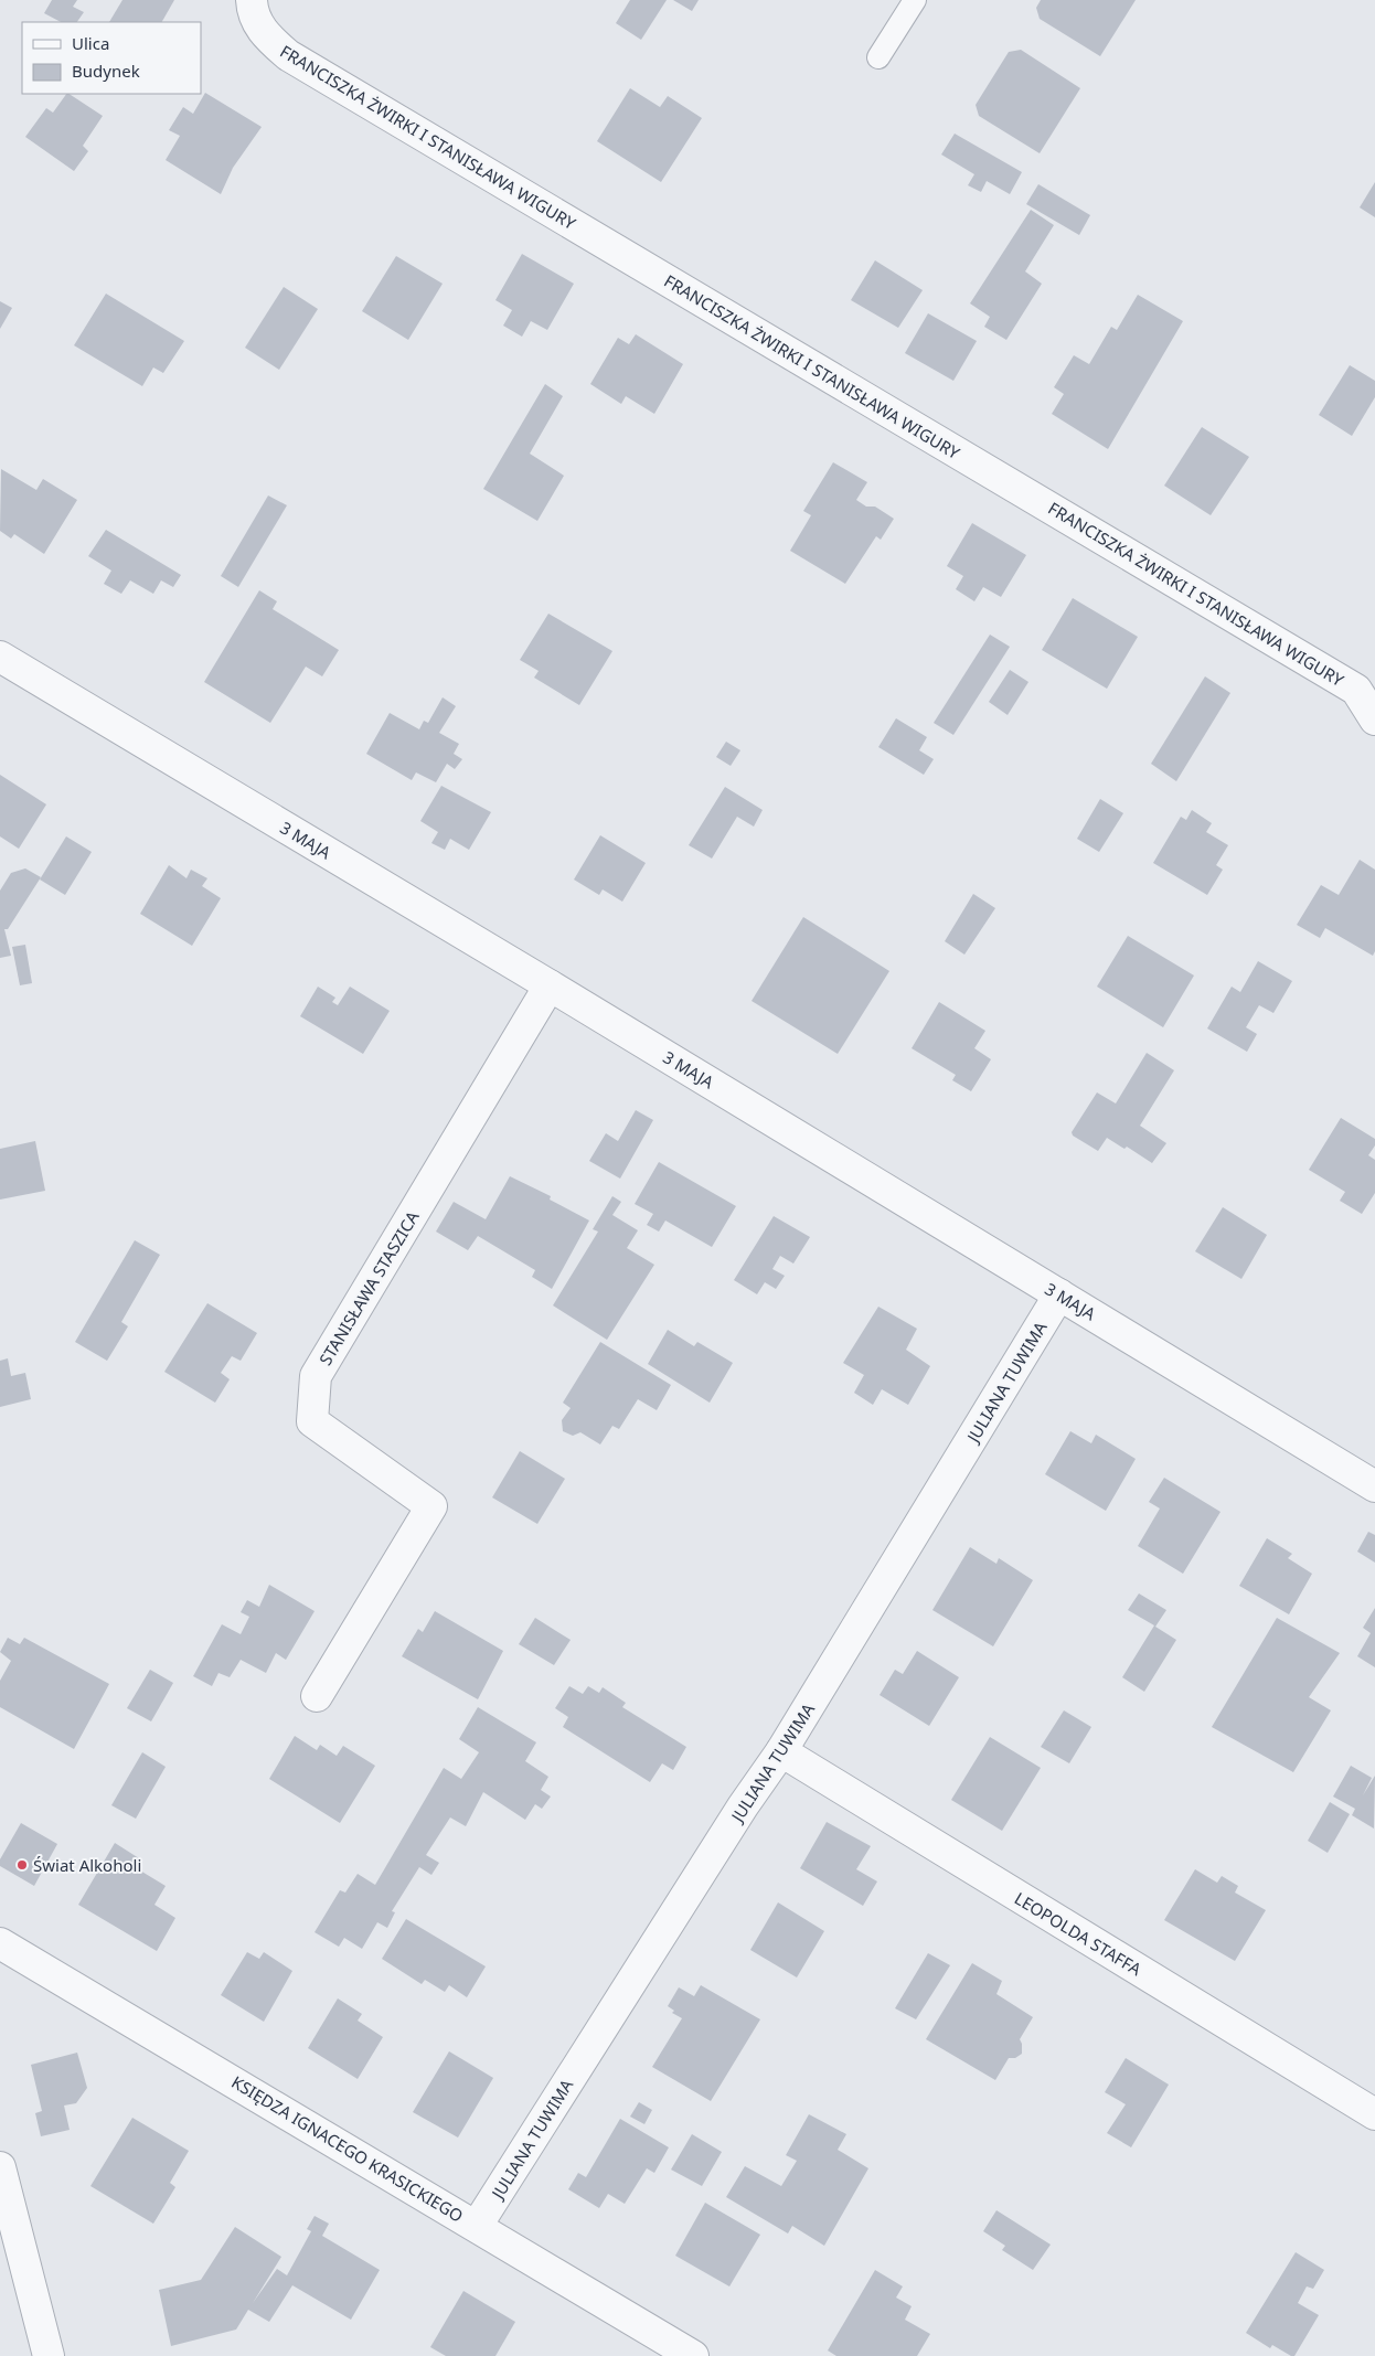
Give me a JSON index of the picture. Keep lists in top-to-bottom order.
{
  "streets": {
    "street": [
      "FRANCISZKA ŻWIRKI I STANISŁAWA WIGURY",
      "3 MAJA",
      "STANISŁAWA STASZICA",
      "JULIANA TUWIMA",
      "LEOPOLDA STAFFA",
      "KSIĘDZA IGNACEGO KRASICKIEGO"
    ]
  },
  "crossings": [
    ["3 MAJA", "STANISŁAWA STASZICA"],
    ["3 MAJA", "JULIANA TUWIMA"],
    ["JULIANA TUWIMA", "LEOPOLDA STAFFA"],
    ["JULIANA TUWIMA", "KSIĘDZA IGNACEGO KRASICKIEGO"]
  ],
  "places": ["Świat Alkoholi"],
  "legend": ["Ulica", "Budynek"]
}
